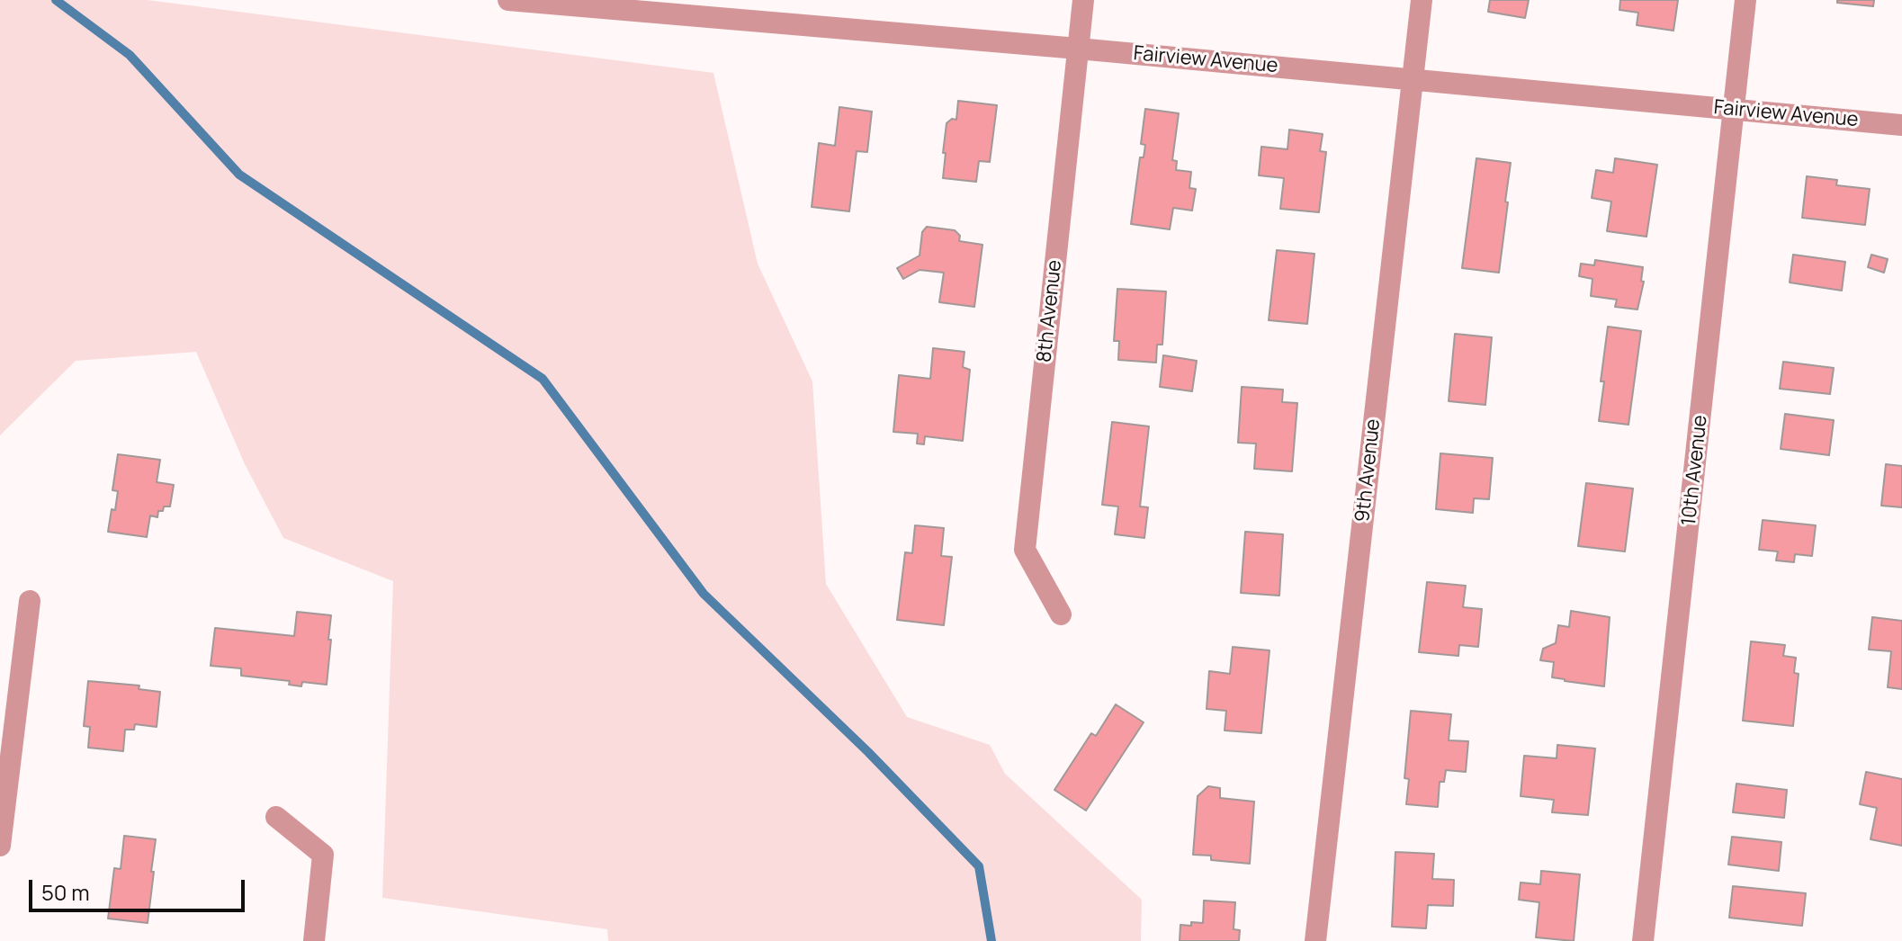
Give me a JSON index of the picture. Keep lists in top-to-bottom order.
{
  "streets": {
    "street": [
      "Fairview Avenue",
      "8th Avenue",
      "9th Avenue",
      "10th Avenue"
    ]
  },
  "crossings": [
    ["Fairview Avenue", "8th Avenue"],
    ["Fairview Avenue", "9th Avenue"],
    ["Fairview Avenue", "10th Avenue"]
  ],
  "scale_bar": "50 m"
}
